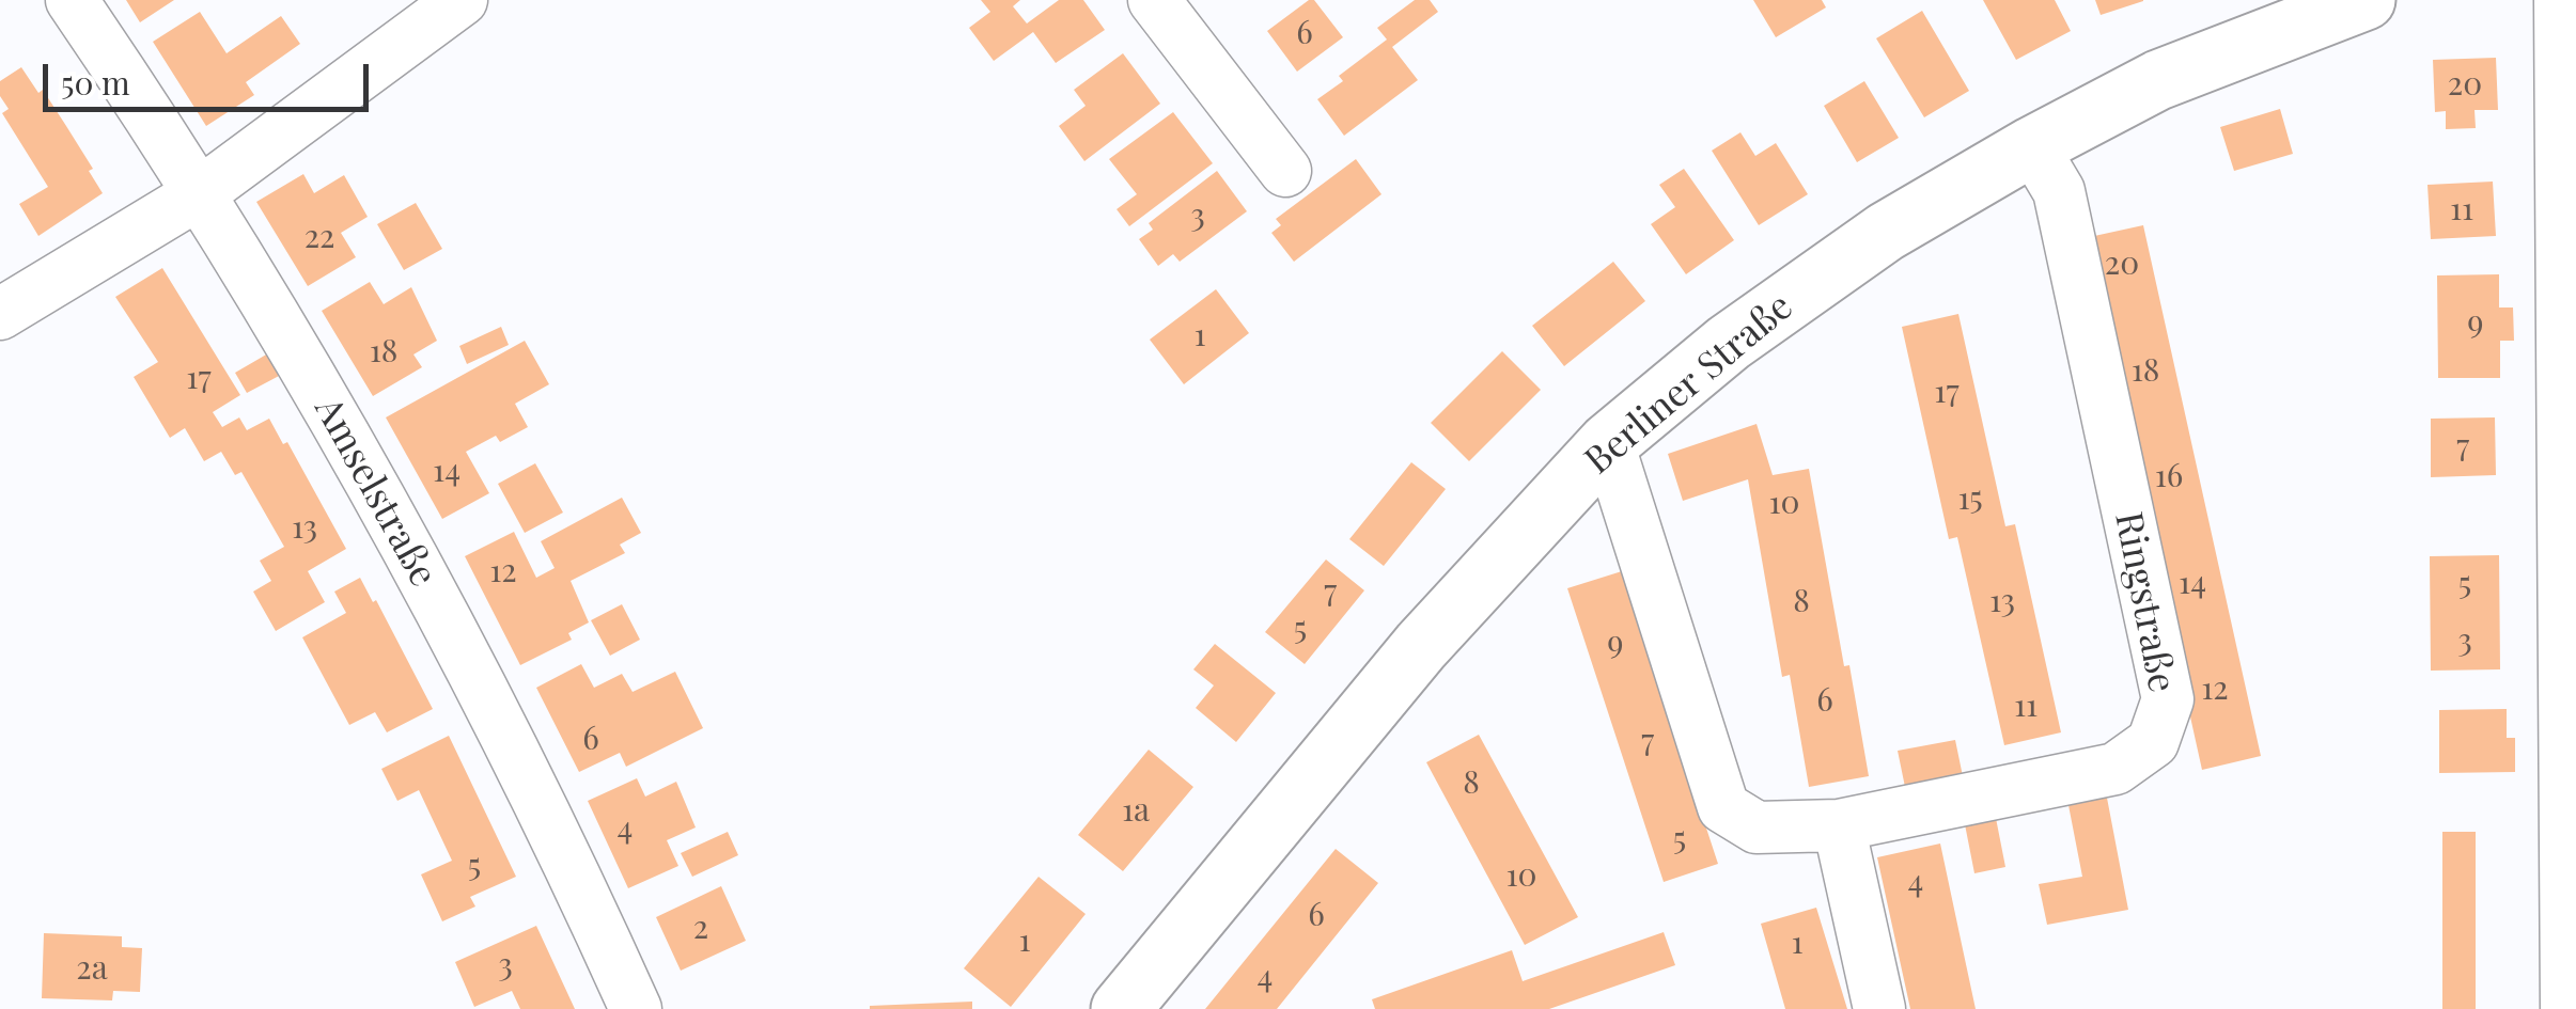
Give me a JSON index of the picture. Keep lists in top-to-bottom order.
{
  "streets": {
    "street": ["Berliner Straße", "Amselstraße", "Ringstraße"]
  },
  "crossings": [
    ["Berliner Straße", "Ringstraße"]
  ],
  "house_numbers": [
    "6",
    "20",
    "11",
    "3",
    "22",
    "20",
    "9",
    "1",
    "18",
    "18",
    "17",
    "17",
    "7",
    "14",
    "16",
    "15",
    "10",
    "13",
    "12",
    "14",
    "5",
    "7",
    "8",
    "13",
    "5",
    "3",
    "9",
    "12",
    "6",
    "11",
    "6",
    "7",
    "8",
    "1a",
    "4",
    "5",
    "5",
    "10",
    "4",
    "6",
    "2",
    "1",
    "1",
    "3",
    "2a",
    "4"
  ],
  "scale_bar": "50 m"
}
